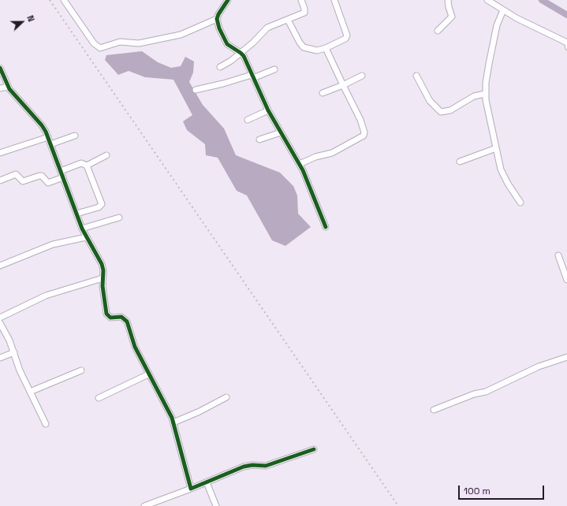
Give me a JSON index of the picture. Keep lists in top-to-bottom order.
{
  "scale_bar": "100 m",
  "north": "right"
}
